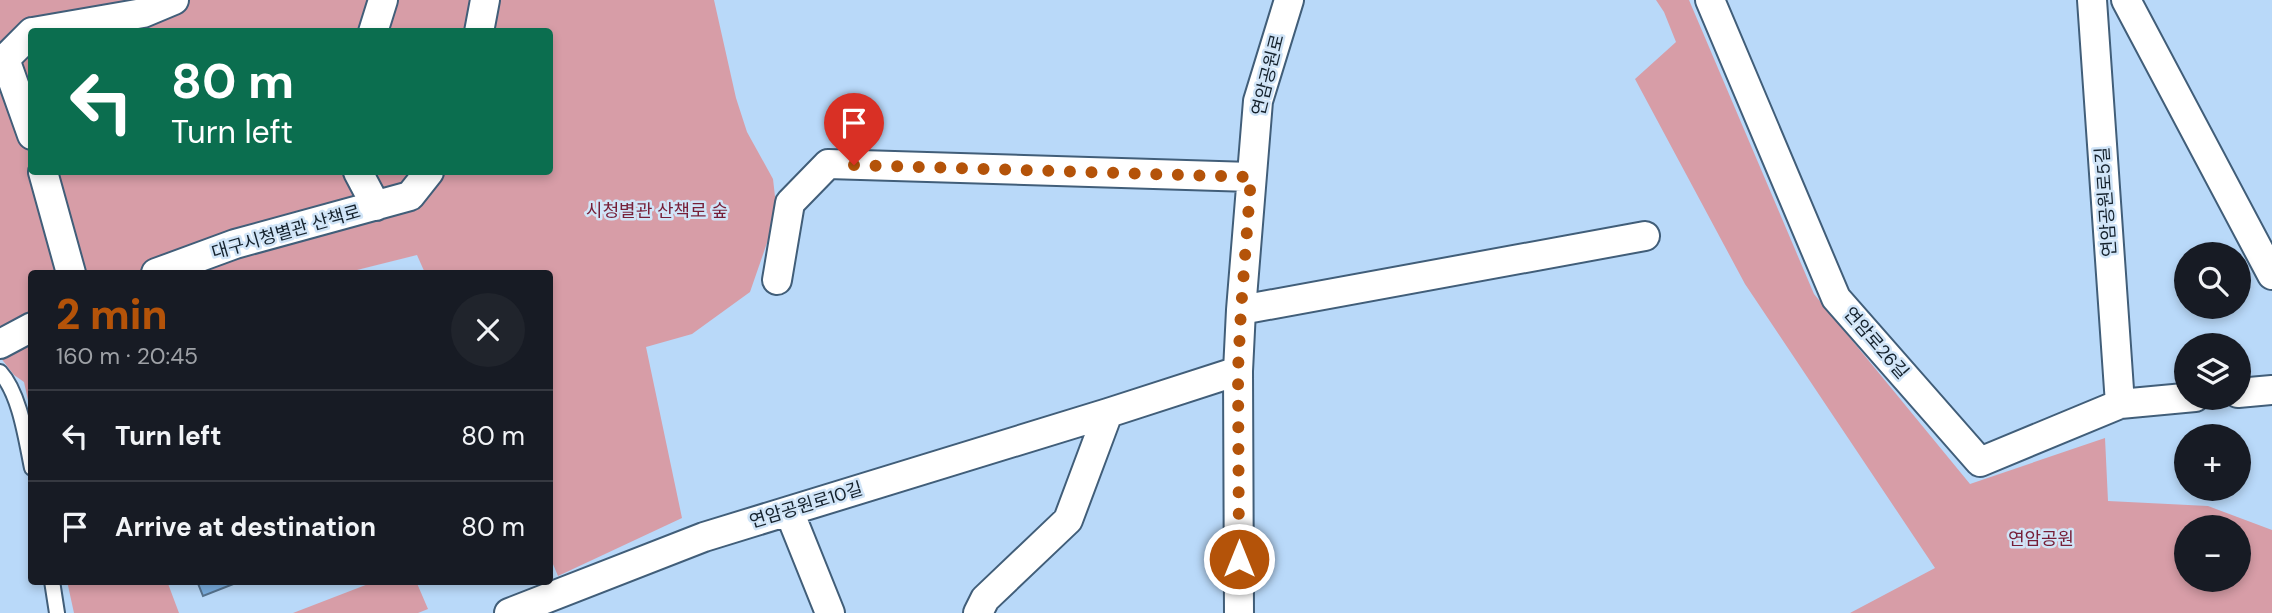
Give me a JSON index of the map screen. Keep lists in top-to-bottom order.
{
  "streets": {
    "street": [
      "연암공원로",
      "연암공원로5길",
      "대구시청별관 산책로",
      "연암로26길",
      "연암공원로10길"
    ]
  },
  "crossings": [
    ["연암공원로", "연암공원로10길"],
    ["연암공원로5길", "연암로26길"]
  ],
  "parks": ["시청별관 산책로 숲", "연암공원"],
  "page": {
    "turn": ["80 m", "Turn left"],
    "map_buttons": ["+", "−"],
    "heading": ["2 min", "160 m · 20:45"],
    "list": [
      {
        "name": "Turn left",
        "value": "80 m"
      },
      {
        "name": "Arrive at destination",
        "value": "80 m"
      }
    ]
  }
}
